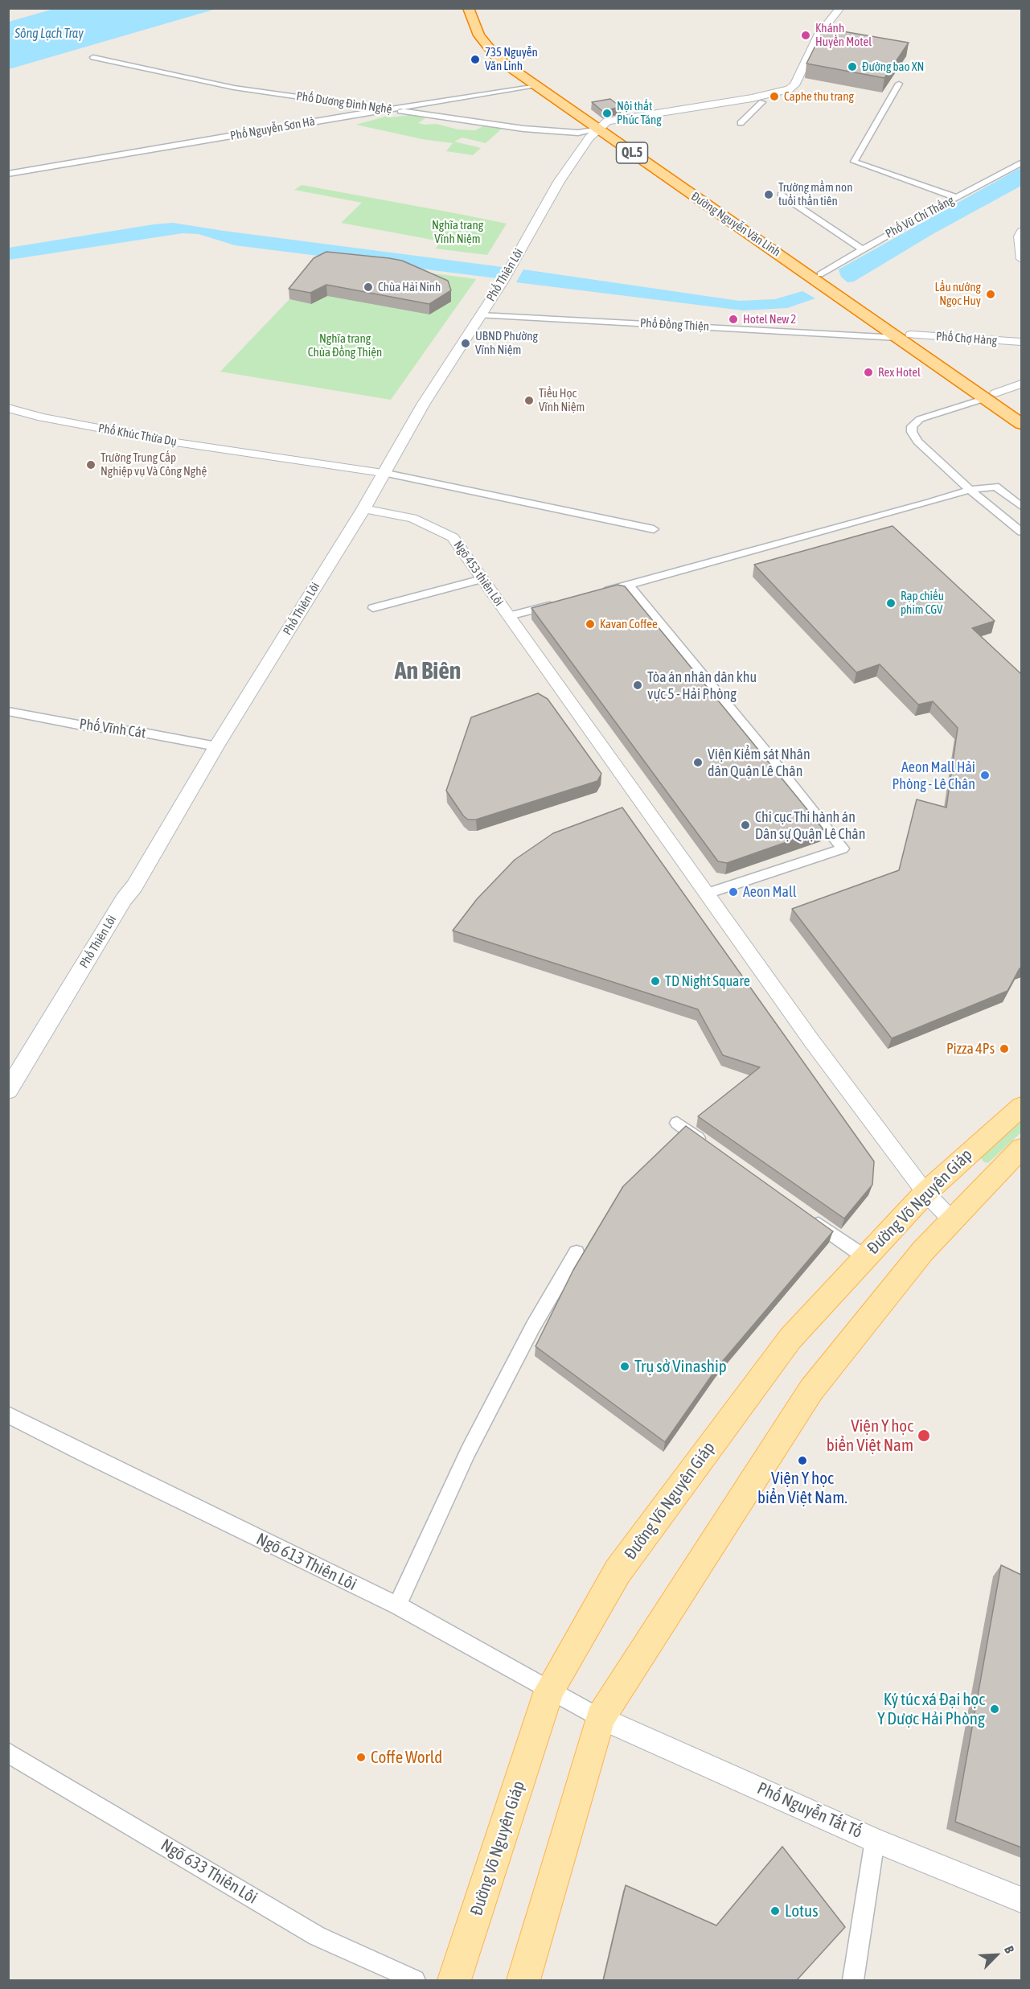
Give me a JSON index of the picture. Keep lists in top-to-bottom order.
{
  "streets": {
    "highway": ["QL.5", "Đường Nguyễn Văn Linh"],
    "main road": ["Phố Thiên Lôi", "Đường Võ Nguyên Giáp"],
    "street": [
      "Phố Dương Đình Nghệ",
      "Phố Nguyễn Sơn Hà",
      "Phố Vũ Chí Thắng",
      "Phố Đồng Thiện",
      "Phố Chợ Hàng",
      "Phố Khúc Thừa Dụ",
      "Ngõ 453 thiên Lôi",
      "Phố Vĩnh Cát",
      "Ngõ 613 Thiên Lôi",
      "Phố Nguyễn Tất Tố",
      "Ngõ 633 Thiên Lôi"
    ]
  },
  "crossings": [
    ["Phố Dương Đình Nghệ", "Phố Nguyễn Sơn Hà"],
    ["Phố Dương Đình Nghệ", "Đường Nguyễn Văn Linh"],
    ["Phố Dương Đình Nghệ", "Phố Thiên Lôi"],
    ["Phố Nguyễn Sơn Hà", "Đường Nguyễn Văn Linh"],
    ["Phố Vũ Chí Thắng", "Đường Nguyễn Văn Linh"],
    ["Đường Nguyễn Văn Linh", "Phố Thiên Lôi"],
    ["Đường Nguyễn Văn Linh", "Phố Đồng Thiện"],
    ["Đường Nguyễn Văn Linh", "Phố Chợ Hàng"],
    ["Phố Thiên Lôi", "Phố Đồng Thiện"],
    ["Phố Thiên Lôi", "Phố Khúc Thừa Dụ"],
    ["Phố Thiên Lôi", "Ngõ 453 thiên Lôi"],
    ["Phố Thiên Lôi", "Phố Vĩnh Cát"],
    ["Phố Đồng Thiện", "Phố Chợ Hàng"],
    ["Ngõ 453 thiên Lôi", "Đường Võ Nguyên Giáp"],
    ["Đường Võ Nguyên Giáp", "Ngõ 613 Thiên Lôi"],
    ["Ngõ 613 Thiên Lôi", "Phố Nguyễn Tất Tố"]
  ],
  "districts": ["An Biên"],
  "water": ["Sông Lạch Tray"],
  "parks": ["Nghĩa trang Vĩnh Niệm", "Nghĩa trang Chùa Đồng Thiện"],
  "places": [
    "Khánh Huyền Motel",
    "735 Nguyễn Văn Linh",
    "Đường bao XN",
    "Caphe thu trang",
    "Nội thất Phúc Tăng",
    "Trường mầm non tuổi thần tiên",
    "Chùa Hải Ninh",
    "Lẩu nướng Ngọc Huy",
    "Hotel New 2",
    "UBND Phường Vĩnh Niệm",
    "Rex Hotel",
    "Tiểu Học Vĩnh Niệm",
    "Trường Trung Cấp Nghiệp vụ Và Công Nghệ",
    "Rạp chiếu phim CGV",
    "Kavan Coffee",
    "Tòa án nhân dân khu vực 5 - Hải Phòng",
    "Viện Kiểm sát Nhân dân Quận Lê Chân",
    "Aeon Mall Hải Phòng - Lê Chân",
    "Chi cục Thi hành án Dân sự Quận Lê Chân",
    "Aeon Mall",
    "TD Night Square",
    "Pizza 4Ps",
    "Trụ sở Vinaship",
    "Viện Y học biển Việt Nam",
    "Viện Y học biển Việt Nam.",
    "Ký túc xá Đại học Y Dược Hải Phòng",
    "Coffe World",
    "Lotus"
  ],
  "north": "top right"
}
